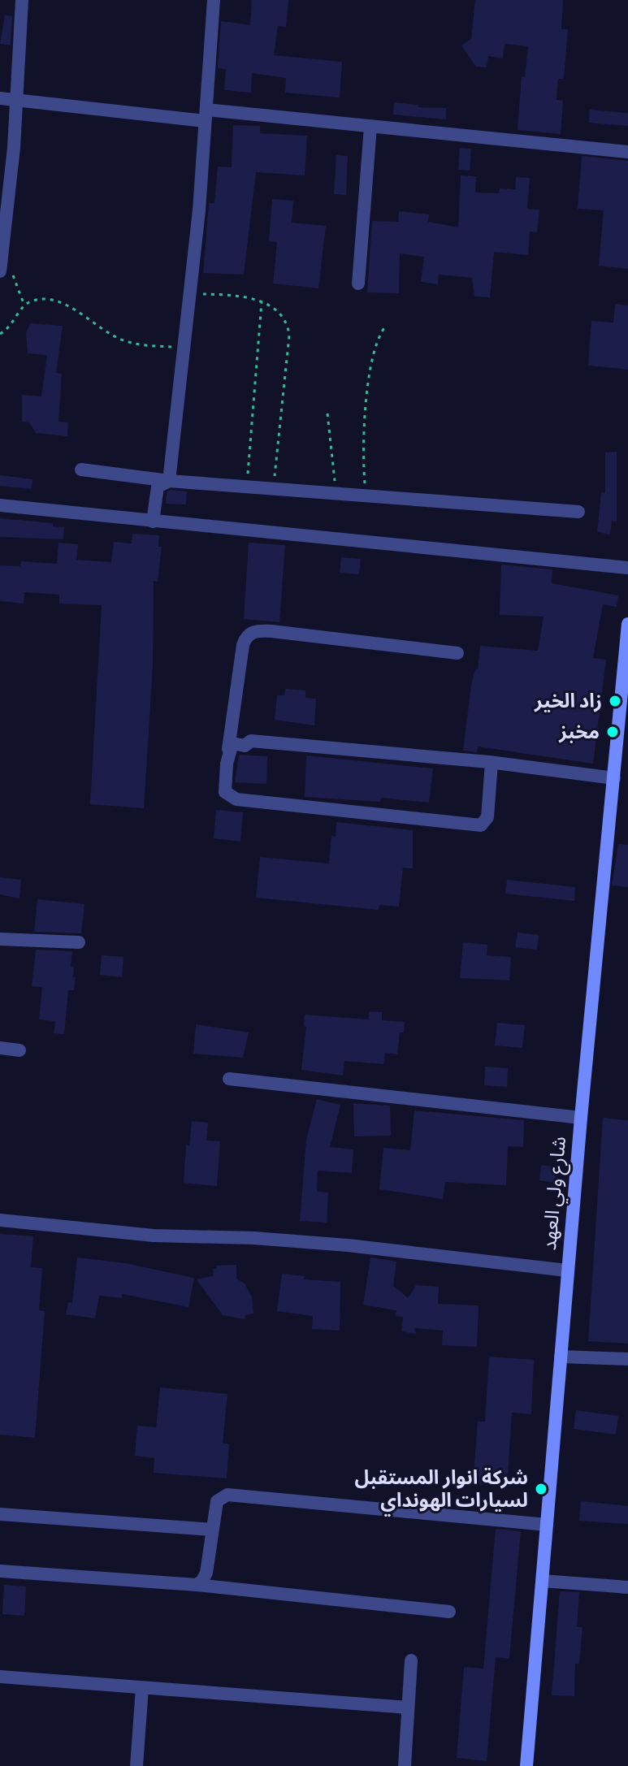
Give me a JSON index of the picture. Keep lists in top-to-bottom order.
{
  "streets": {
    "main road": ["شارع ولي العهد"]
  },
  "places": ["زاد الخير", "مخبز", "شركة انوار المستقبل لسيارات الهونداي"]
}
